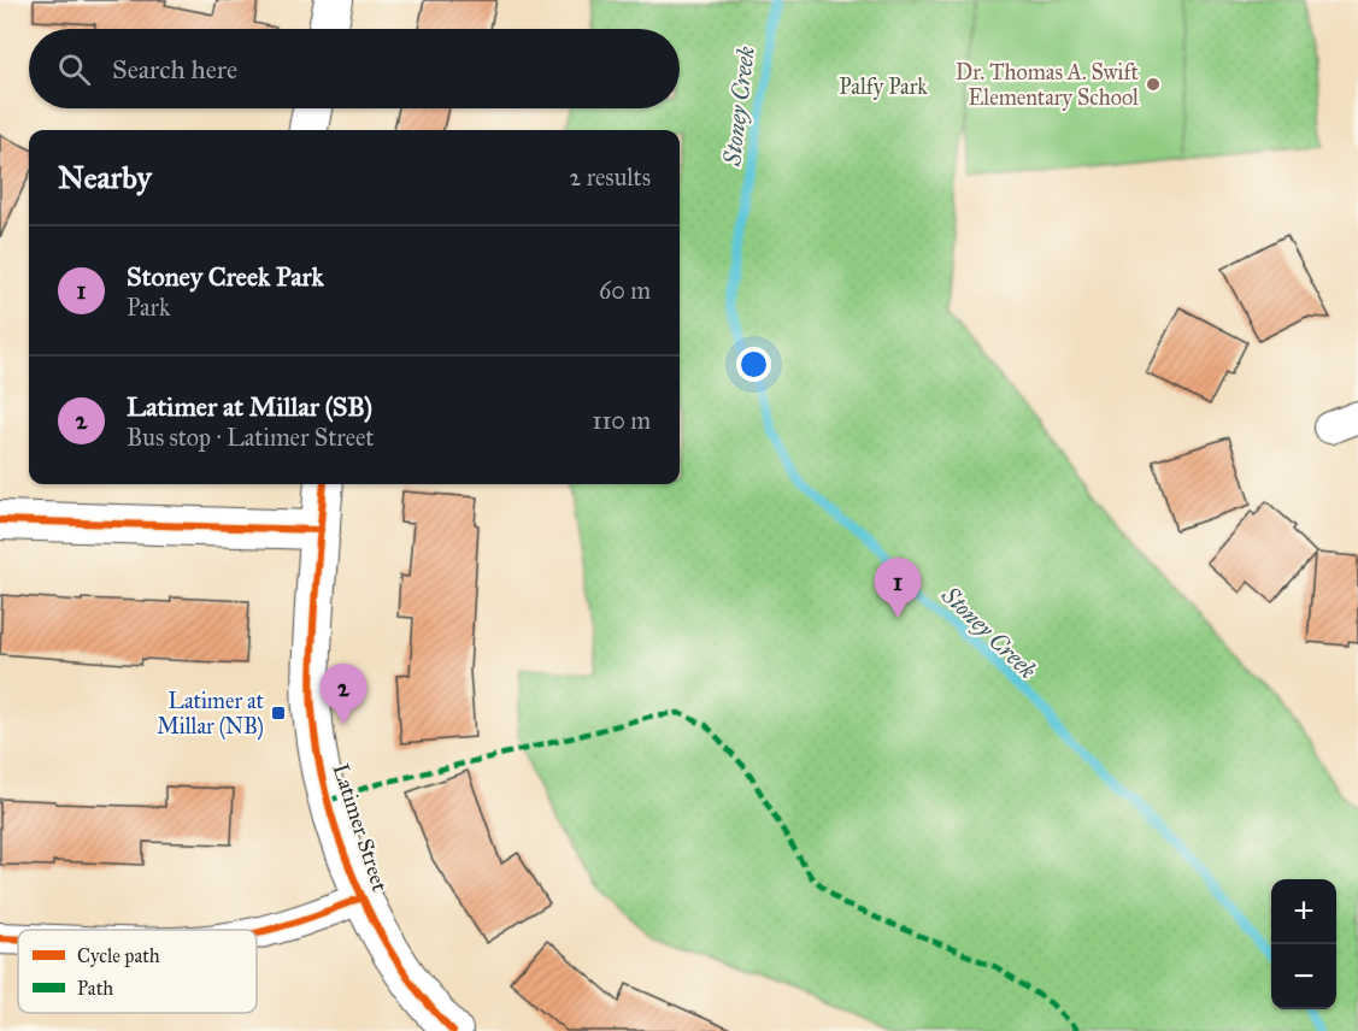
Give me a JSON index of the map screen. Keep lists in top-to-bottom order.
{
  "streets": {
    "street": ["Latimer Street"]
  },
  "water": ["Stoney Creek"],
  "parks": ["Palfy Park"],
  "places": {
    "other": ["Dr. Thomas A. Swift Elementary School"],
    "transit": ["Latimer at Millar (NB)"]
  },
  "legend": ["Cycle path", "Path"],
  "page": {
    "search": "Search here",
    "heading": ["Nearby", "2 results"],
    "list": [
      {
        "mark": "1",
        "name": "Stoney Creek Park",
        "note": "Park",
        "value": "60 m"
      },
      {
        "mark": "2",
        "name": "Latimer at Millar (SB)",
        "note": "Bus stop · Latimer Street",
        "value": "110 m"
      }
    ],
    "pins": ["1", "2"],
    "map_buttons": ["+", "−"]
  }
}
